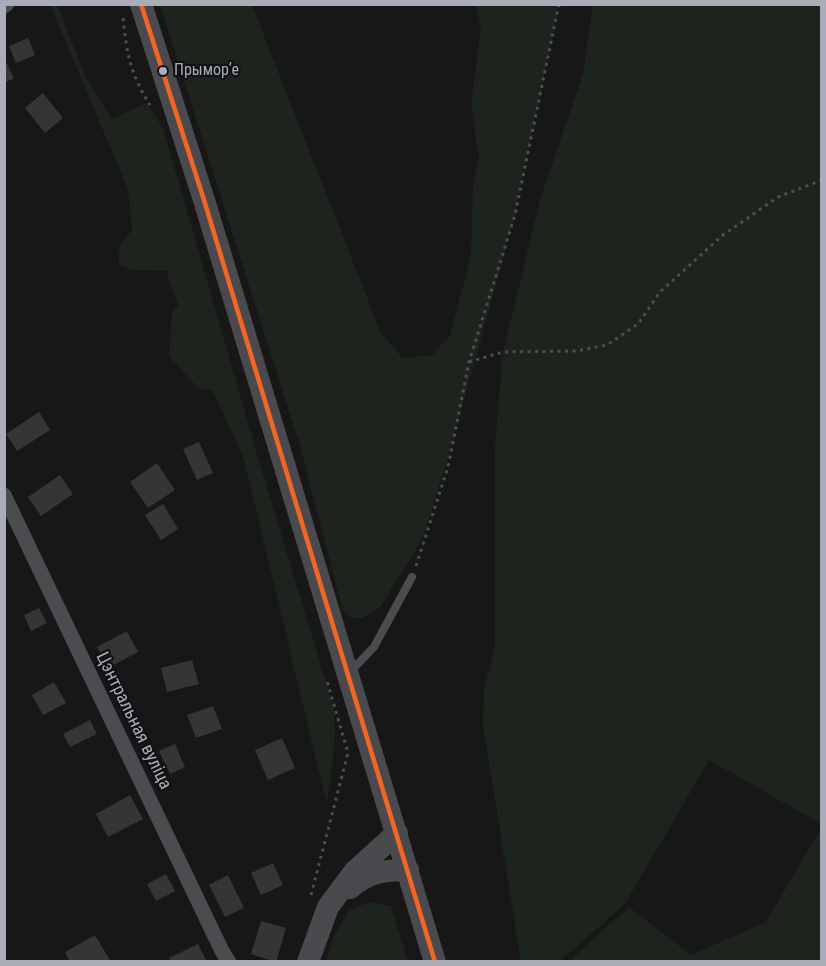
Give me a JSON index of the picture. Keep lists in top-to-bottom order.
{
  "streets": {
    "street": ["Цэнтральная вуліца"]
  },
  "places": ["Прыморʼе"]
}
